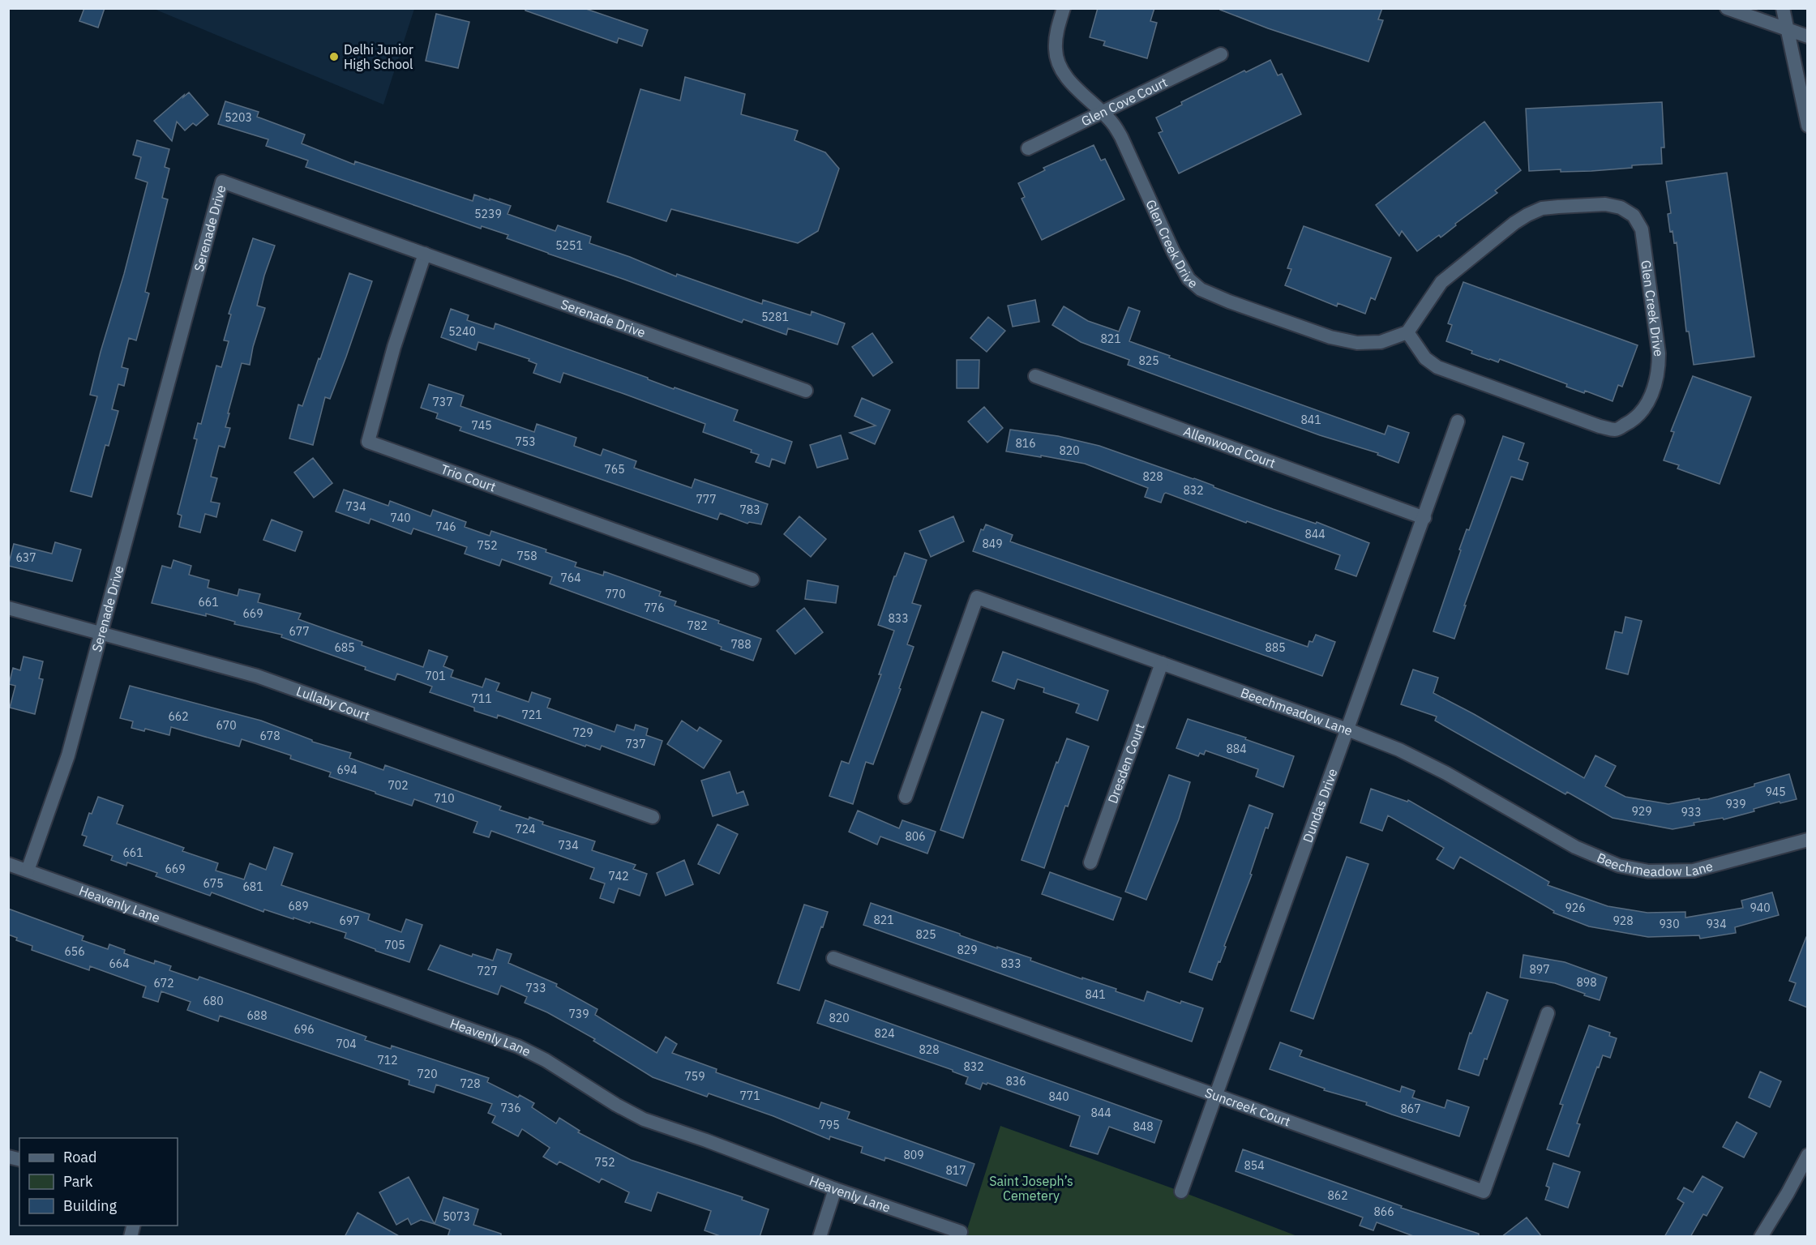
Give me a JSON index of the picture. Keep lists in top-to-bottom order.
{
  "streets": {
    "street": [
      "Glen Cove Court",
      "Serenade Drive",
      "Glen Creek Drive",
      "Allenwood Court",
      "Trio Court",
      "Lullaby Court",
      "Beechmeadow Lane",
      "Dresden Court",
      "Dundas Drive",
      "Heavenly Lane",
      "Suncreek Court"
    ]
  },
  "crossings": [
    ["Glen Cove Court", "Glen Creek Drive"],
    ["Serenade Drive", "Trio Court"],
    ["Serenade Drive", "Lullaby Court"],
    ["Serenade Drive", "Heavenly Lane"],
    ["Allenwood Court", "Dundas Drive"],
    ["Beechmeadow Lane", "Dresden Court"],
    ["Beechmeadow Lane", "Dundas Drive"],
    ["Dundas Drive", "Suncreek Court"]
  ],
  "parks": ["Saint Joseph’s Cemetery"],
  "places": ["Delhi Junior High School"],
  "house_numbers": [
    "5203",
    "5239",
    "5251",
    "5281",
    "5240",
    "821",
    "825",
    "737",
    "841",
    "745",
    "753",
    "816",
    "820",
    "765",
    "828",
    "832",
    "777",
    "734",
    "783",
    "740",
    "746",
    "844",
    "849",
    "752",
    "758",
    "637",
    "764",
    "770",
    "661",
    "776",
    "669",
    "833",
    "782",
    "677",
    "788",
    "685",
    "885",
    "701",
    "711",
    "721",
    "662",
    "670",
    "729",
    "678",
    "737",
    "884",
    "694",
    "702",
    "945",
    "710",
    "939",
    "929",
    "933",
    "724",
    "806",
    "734",
    "661",
    "669",
    "742",
    "675",
    "681",
    "689",
    "926",
    "940",
    "821",
    "697",
    "928",
    "930",
    "934",
    "825",
    "705",
    "829",
    "656",
    "664",
    "833",
    "897",
    "727",
    "898",
    "672",
    "733",
    "841",
    "680",
    "739",
    "688",
    "820",
    "696",
    "824",
    "704",
    "828",
    "712",
    "832",
    "720",
    "759",
    "836",
    "728",
    "771",
    "840",
    "736",
    "867",
    "844",
    "795",
    "848",
    "809",
    "752",
    "854",
    "817",
    "862",
    "866",
    "5073"
  ],
  "legend": ["Road", "Park", "Building"]
}
